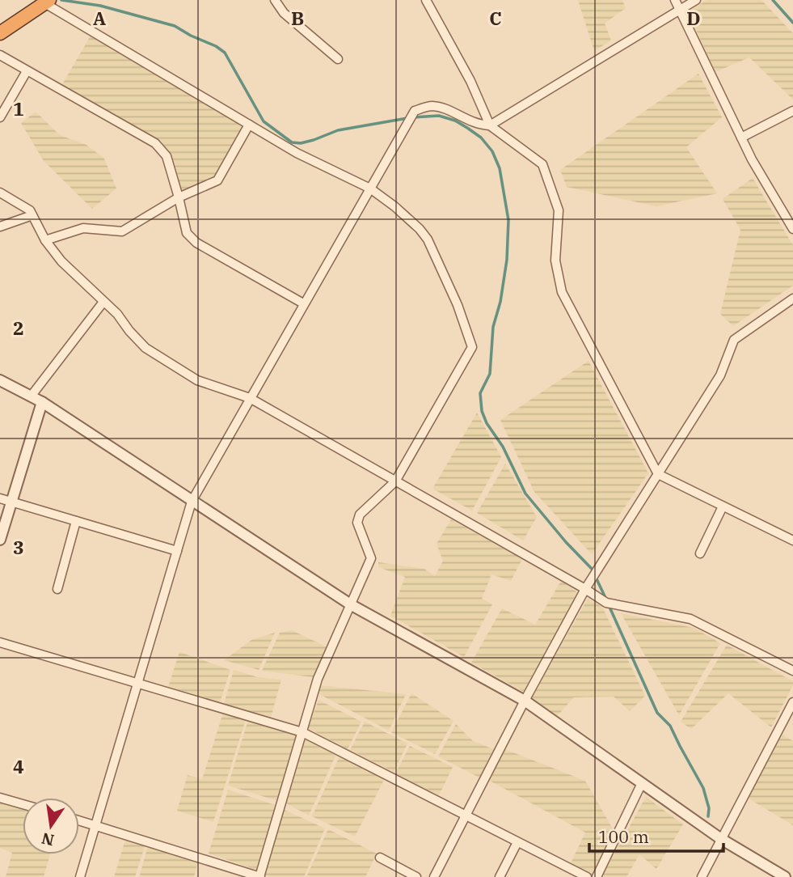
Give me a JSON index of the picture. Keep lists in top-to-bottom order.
{
  "scale_bar": "100 m",
  "north": "bottom",
  "grid": {
    "columns": [
      "A",
      "B",
      "C",
      "D"
    ],
    "rows": [
      "1",
      "2",
      "3",
      "4"
    ]
  }
}
